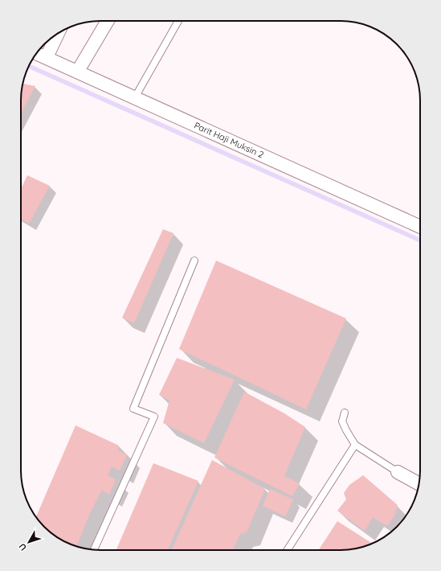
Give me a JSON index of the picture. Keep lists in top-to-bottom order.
{
  "streets": {
    "street": ["Parit Haji Muksin 2"]
  },
  "north": "bottom left"
}
